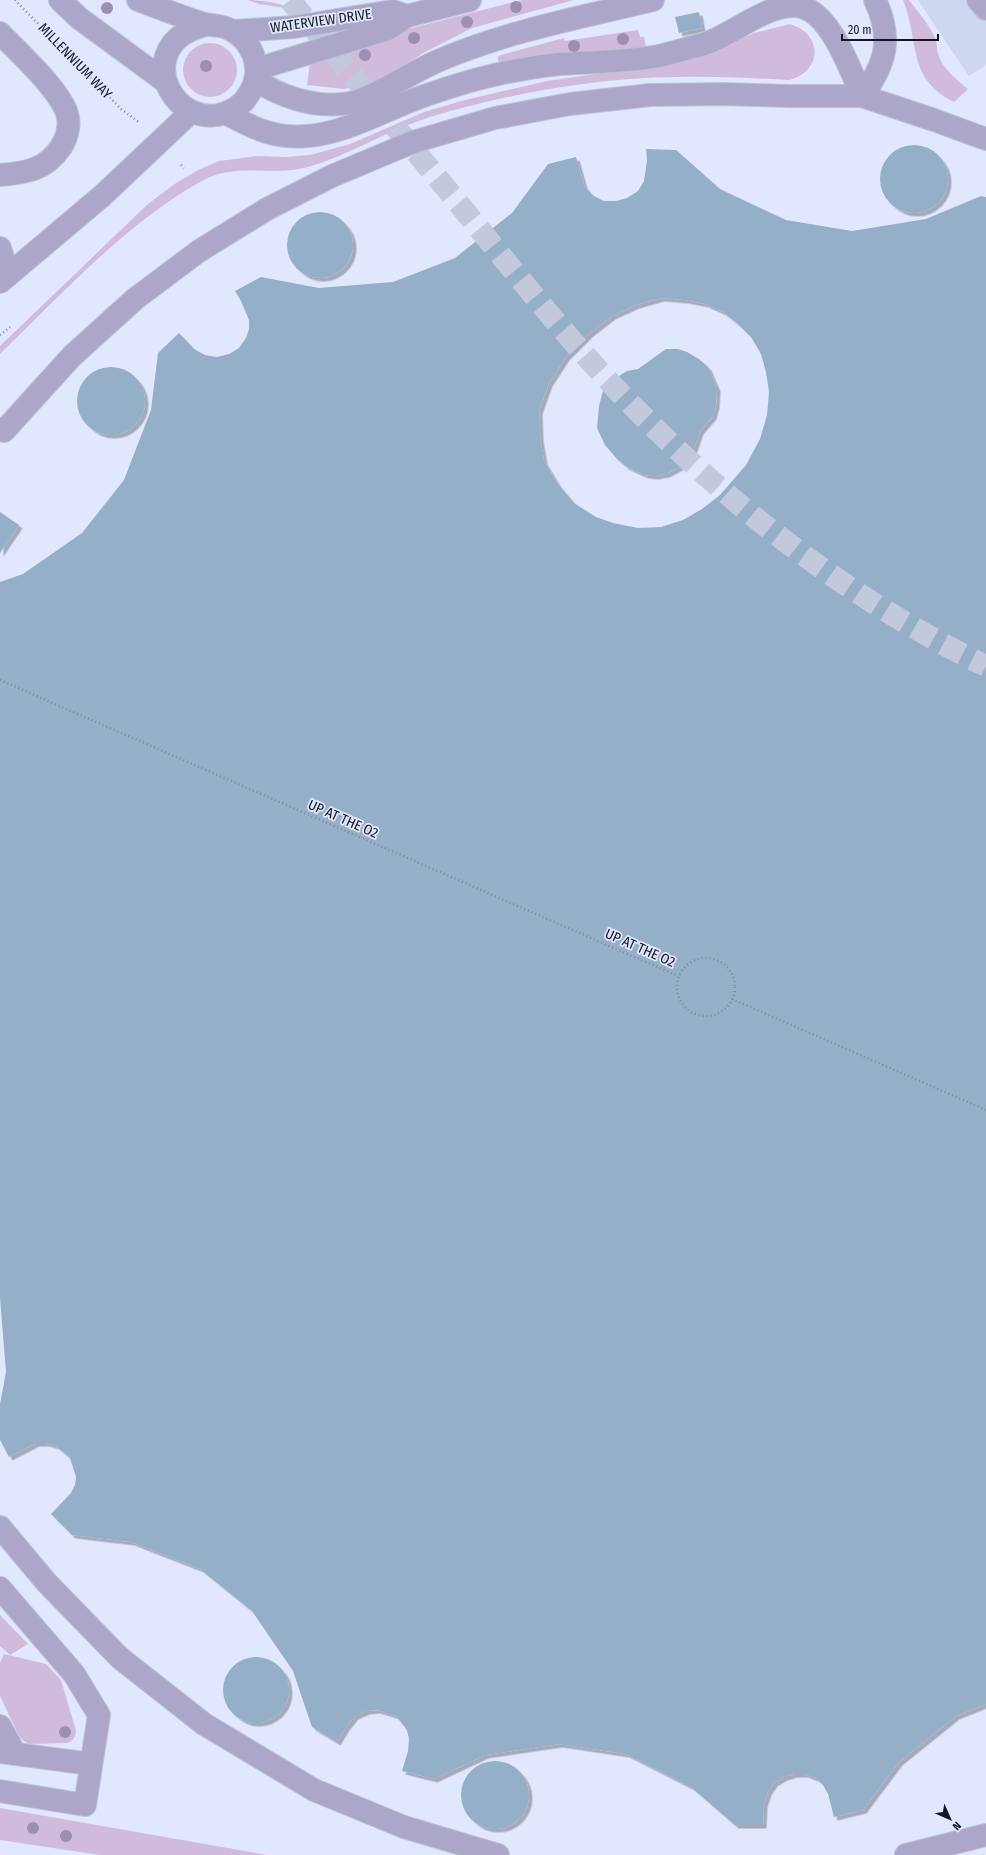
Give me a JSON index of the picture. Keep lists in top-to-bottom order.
{
  "streets": {
    "street": ["WATERVIEW DRIVE"],
    "path": ["MILLENNIUM WAY", "UP AT THE O2"]
  },
  "scale_bar": "20 m",
  "north": "bottom right"
}
